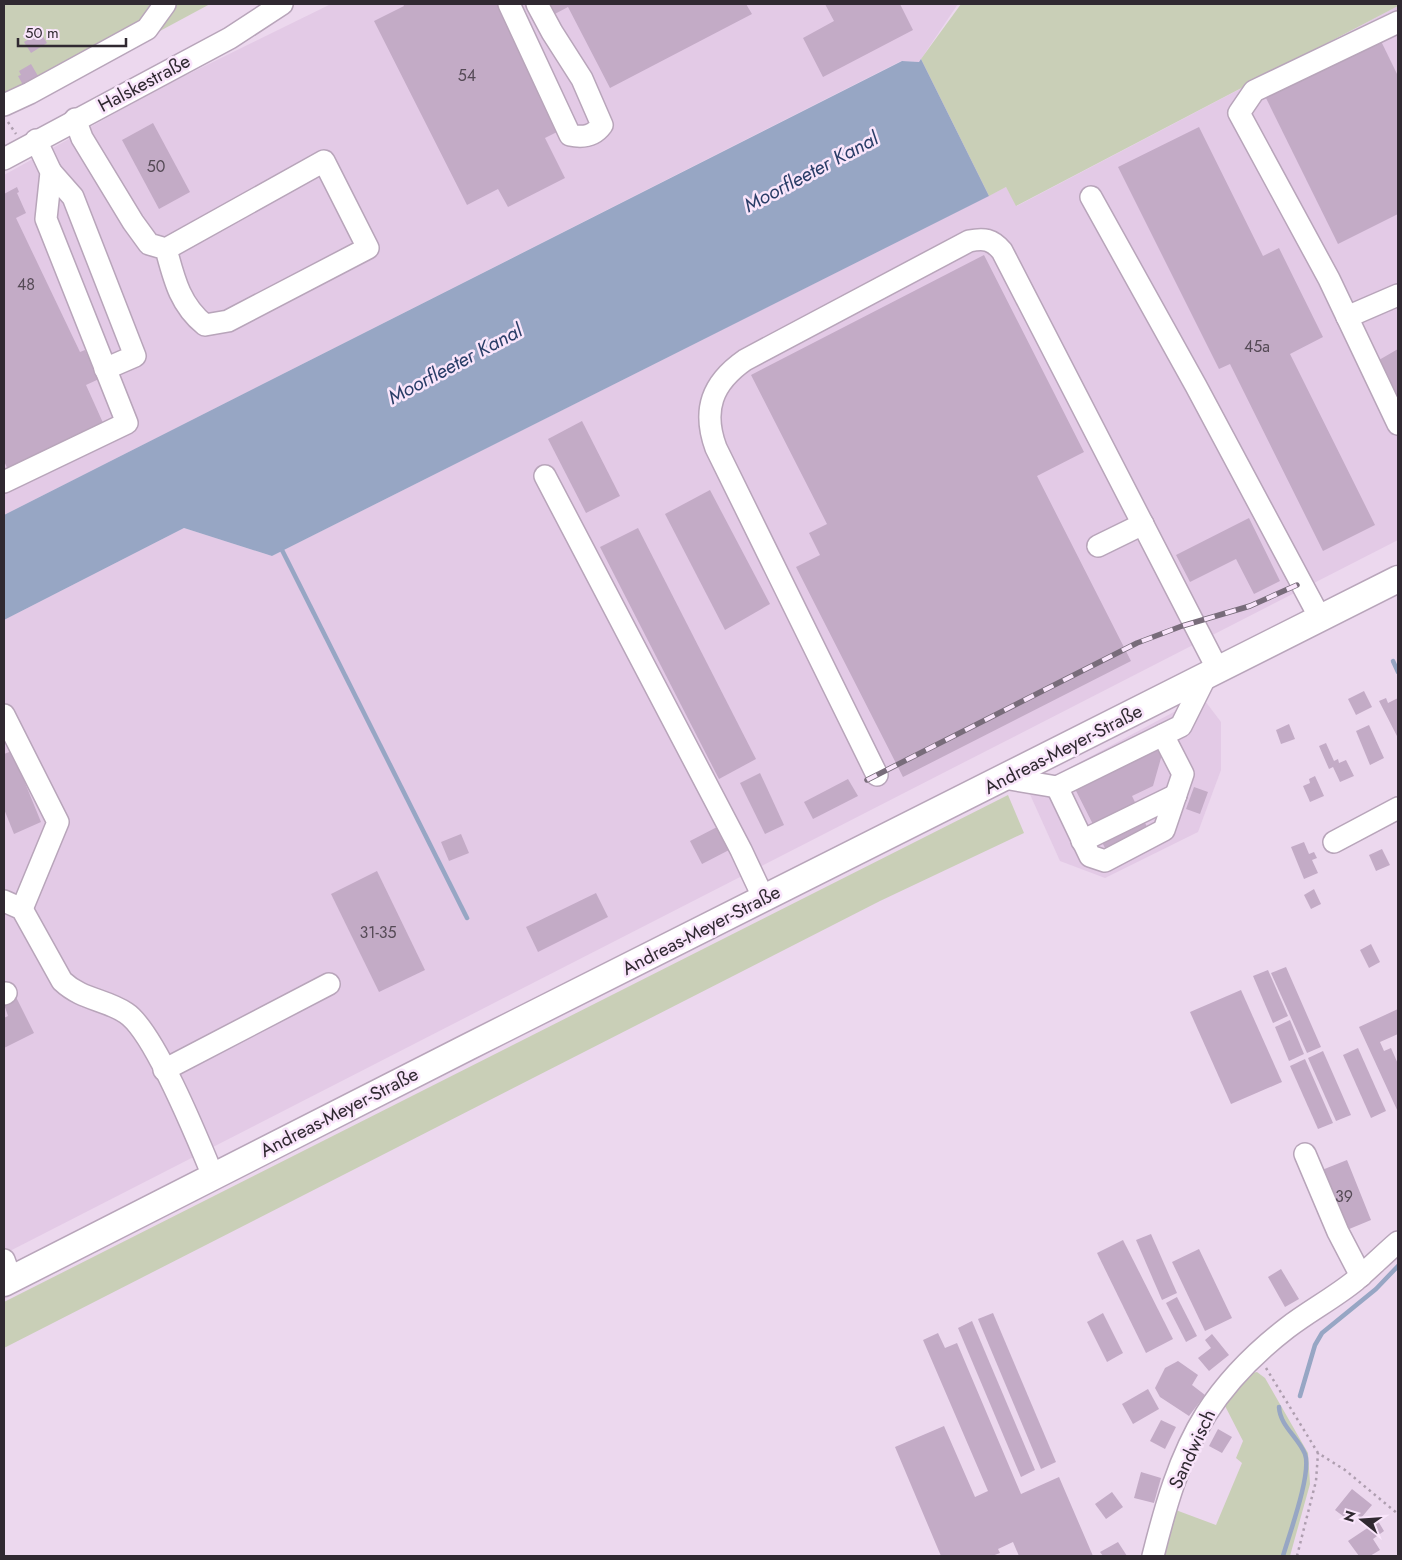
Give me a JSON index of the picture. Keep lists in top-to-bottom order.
{
  "streets": {
    "main road": ["Andreas-Meyer-Straße"],
    "street": ["Halskestraße", "Sandwisch"]
  },
  "water": ["Moorfleeter Kanal"],
  "house_numbers": [
    "54",
    "50",
    "48",
    "45a",
    "31-35",
    "39"
  ],
  "scale_bar": "50 m",
  "north": "left"
}
